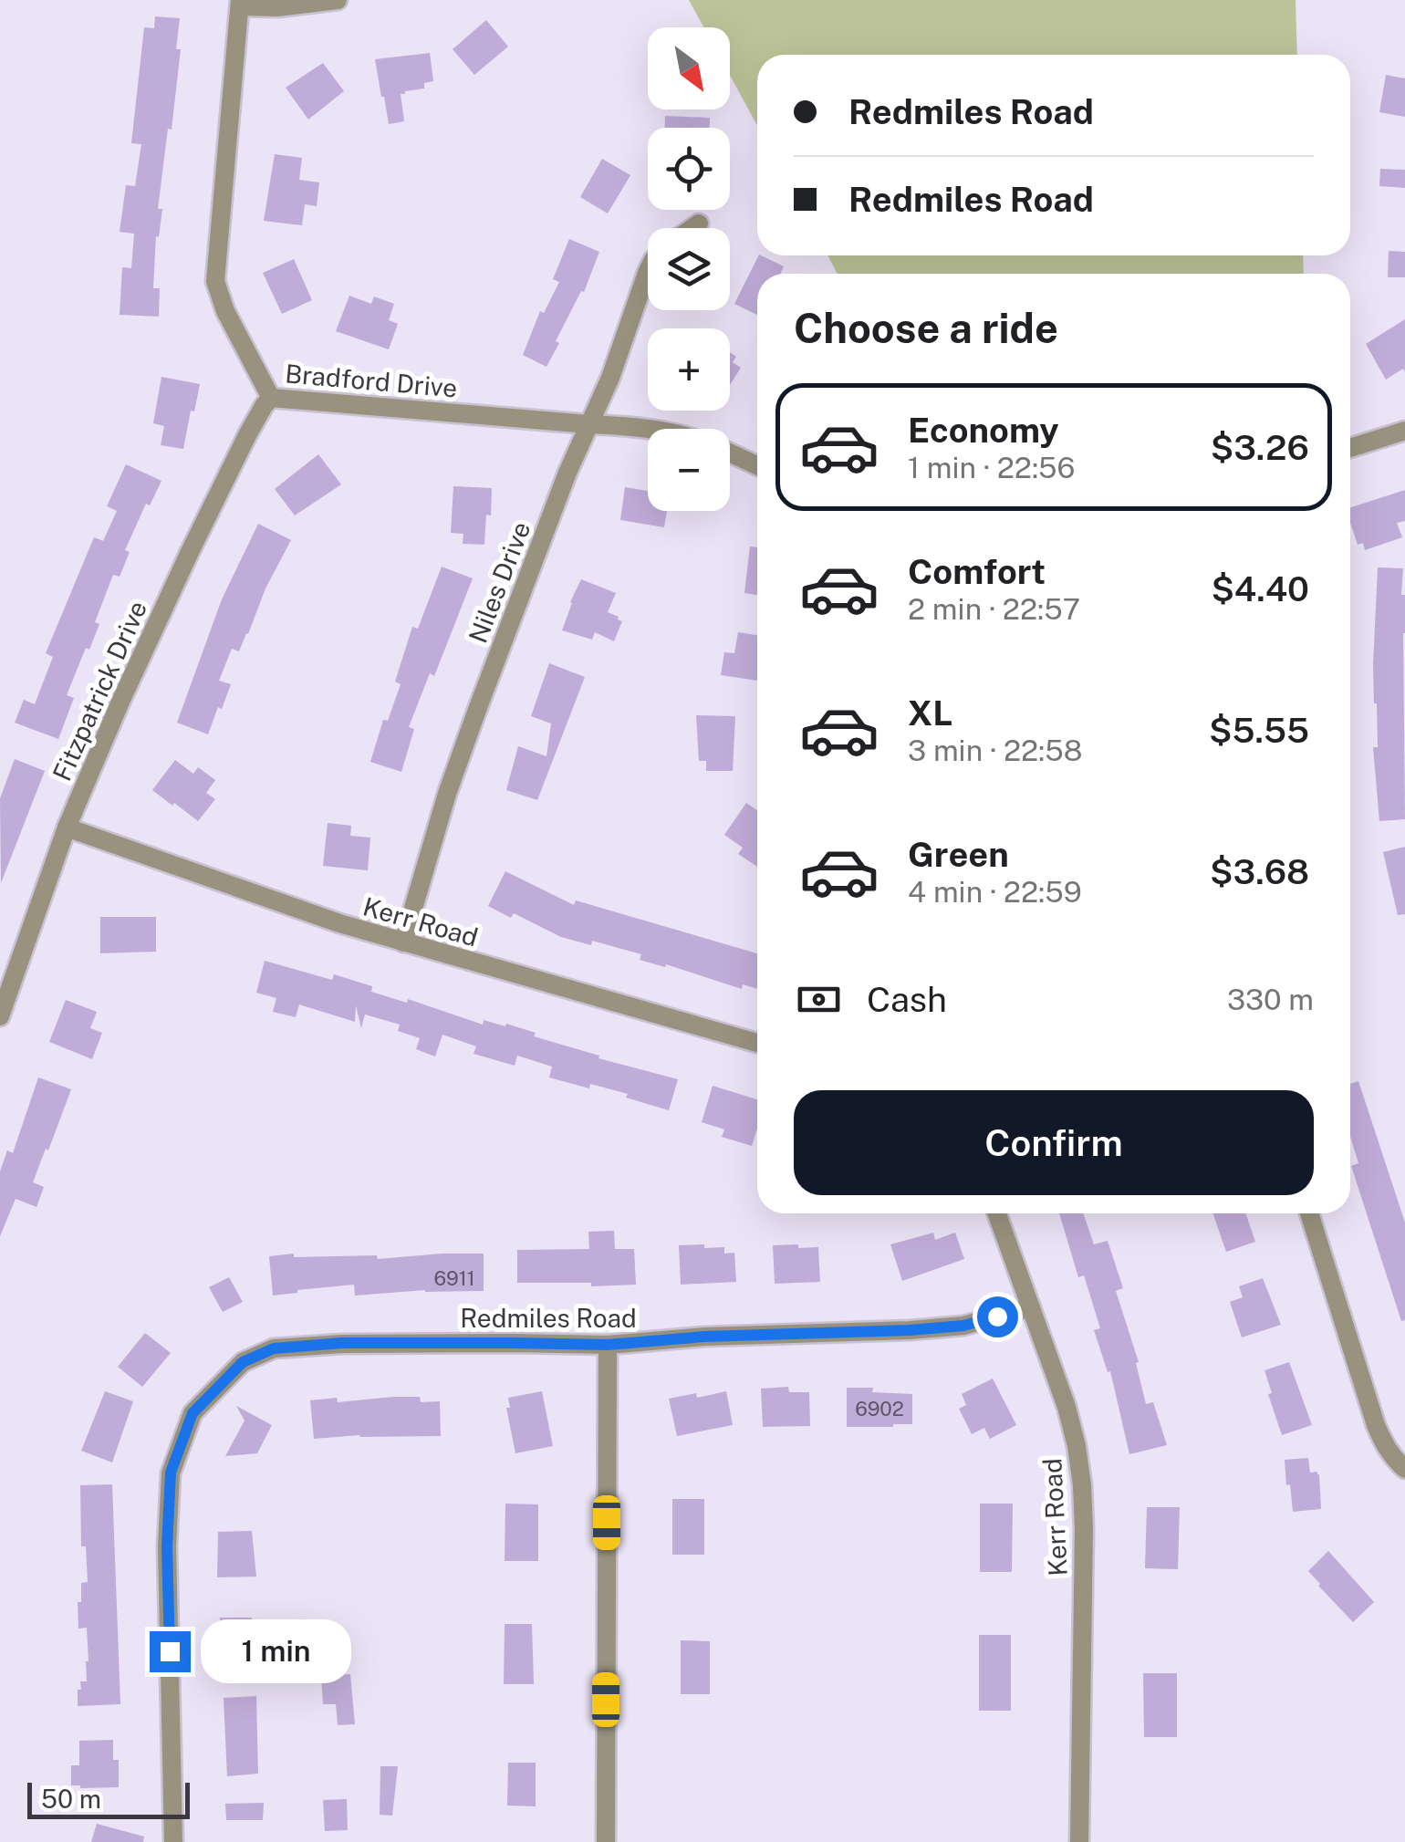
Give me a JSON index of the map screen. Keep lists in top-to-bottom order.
{
  "streets": {
    "street": [
      "Bradford Drive",
      "Niles Drive",
      "Fitzpatrick Drive",
      "Kerr Road",
      "Redmiles Road"
    ]
  },
  "crossings": [
    ["Bradford Drive", "Niles Drive"],
    ["Bradford Drive", "Fitzpatrick Drive"],
    ["Niles Drive", "Kerr Road"],
    ["Fitzpatrick Drive", "Kerr Road"],
    ["Kerr Road", "Redmiles Road"]
  ],
  "house_numbers": ["6911", "6902"],
  "scale_bar": "50 m",
  "north": "bottom right",
  "page": {
    "map_buttons": ["+", "−"],
    "banner": ["Redmiles Road", "Redmiles Road"],
    "heading": "Choose a ride",
    "list": [
      {
        "name": "Economy",
        "note": "1 min · 22:56",
        "value": "$3.26"
      },
      {
        "name": "Comfort",
        "note": "2 min · 22:57",
        "value": "$4.40"
      },
      {
        "name": "XL",
        "note": "3 min · 22:58",
        "value": "$5.55"
      },
      {
        "name": "Green",
        "note": "4 min · 22:59",
        "value": "$3.68"
      }
    ],
    "pay": ["Cash", "330 m"],
    "buttons": "Confirm",
    "bubble": "1 min",
    "scale": "50 m"
  }
}
